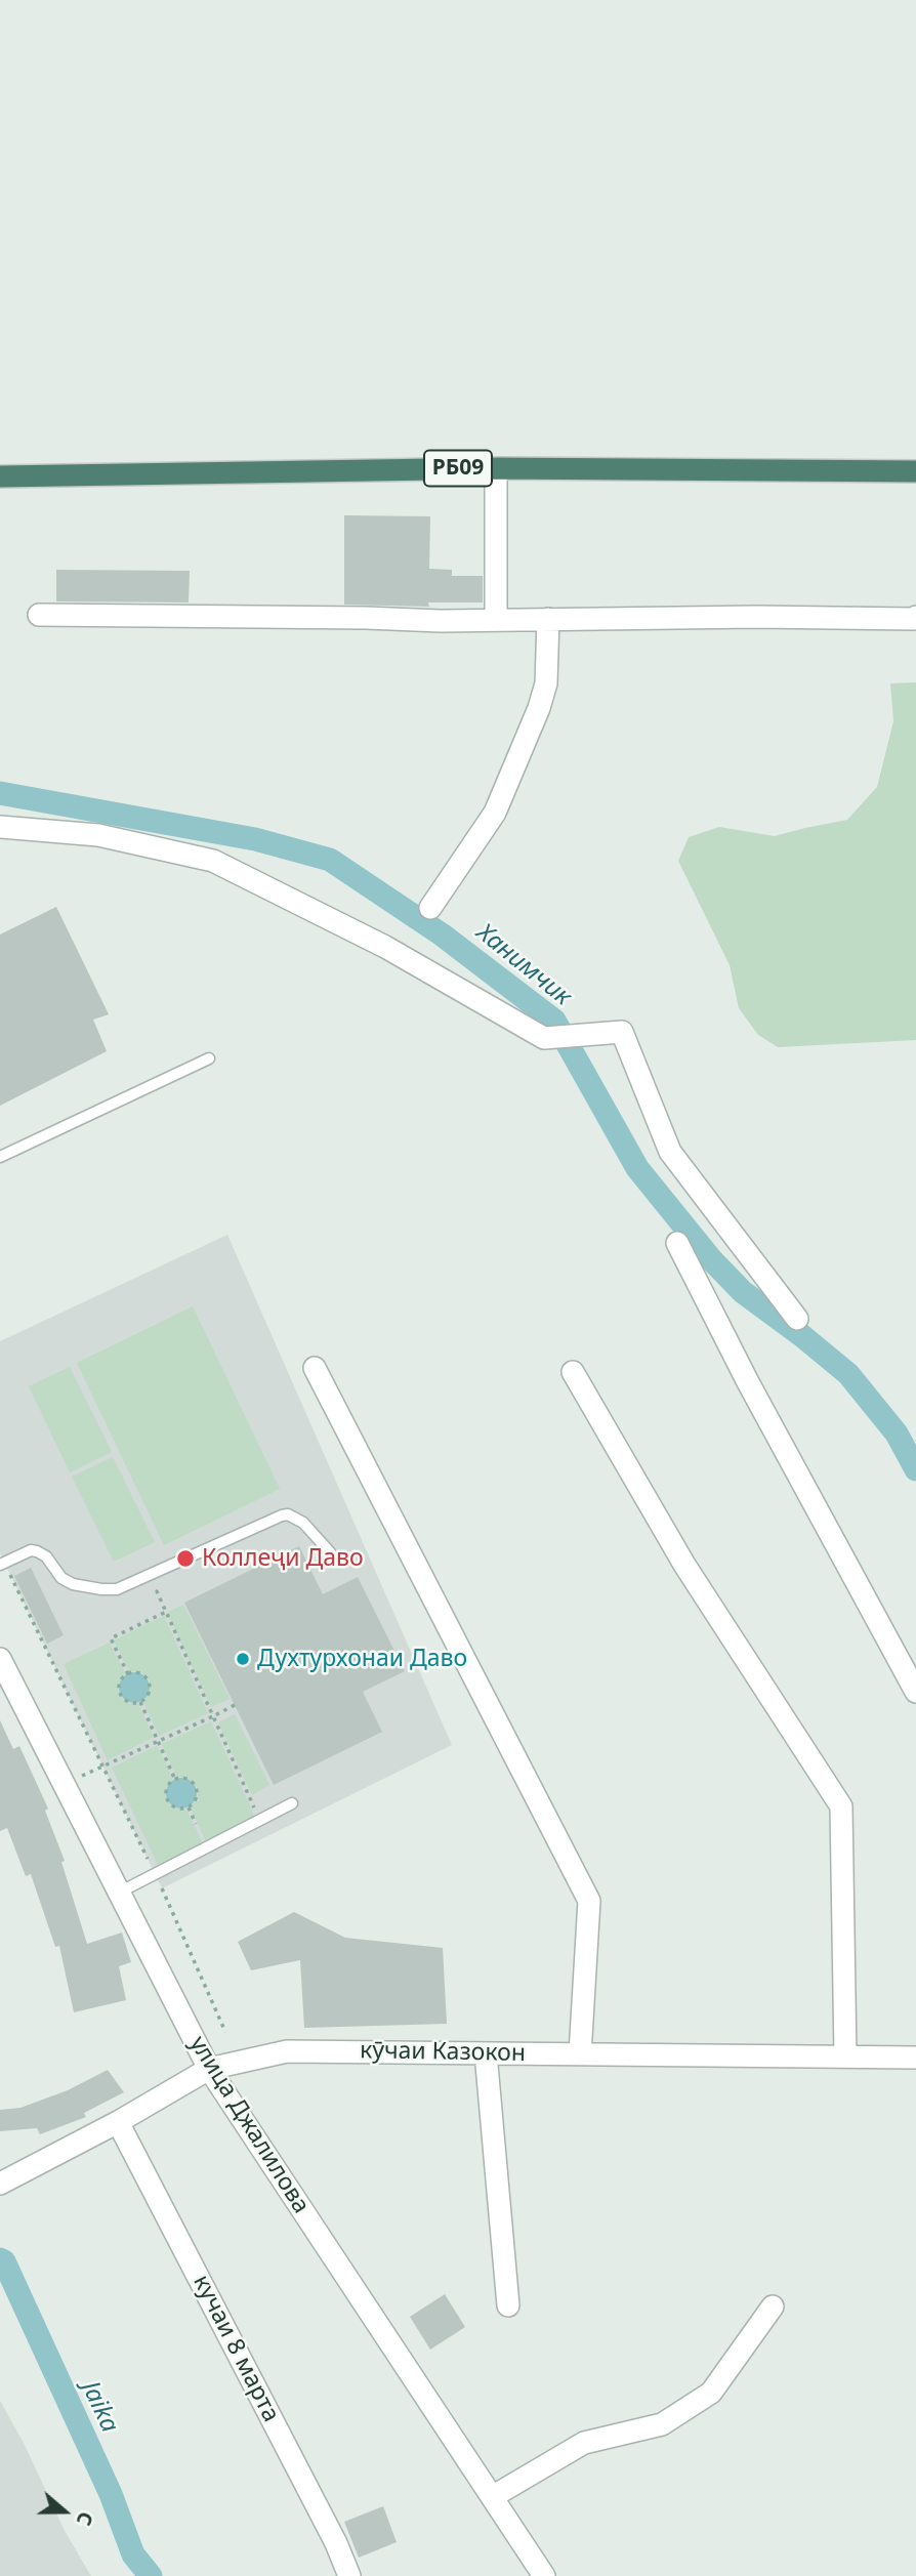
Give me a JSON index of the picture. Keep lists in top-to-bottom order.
{
  "streets": {
    "highway": ["РБ09"],
    "street": ["кӯчаи Казокон", "улица Джалилова", "кучаи 8 марта"]
  },
  "crossings": [
    ["кӯчаи Казокон", "улица Джалилова"],
    ["кӯчаи Казокон", "кучаи 8 марта"]
  ],
  "water": ["Ханимчик", "Jaika"],
  "places": ["Коллеҷи Даво", "Духтурхонаи Даво"],
  "north": "right"
}
